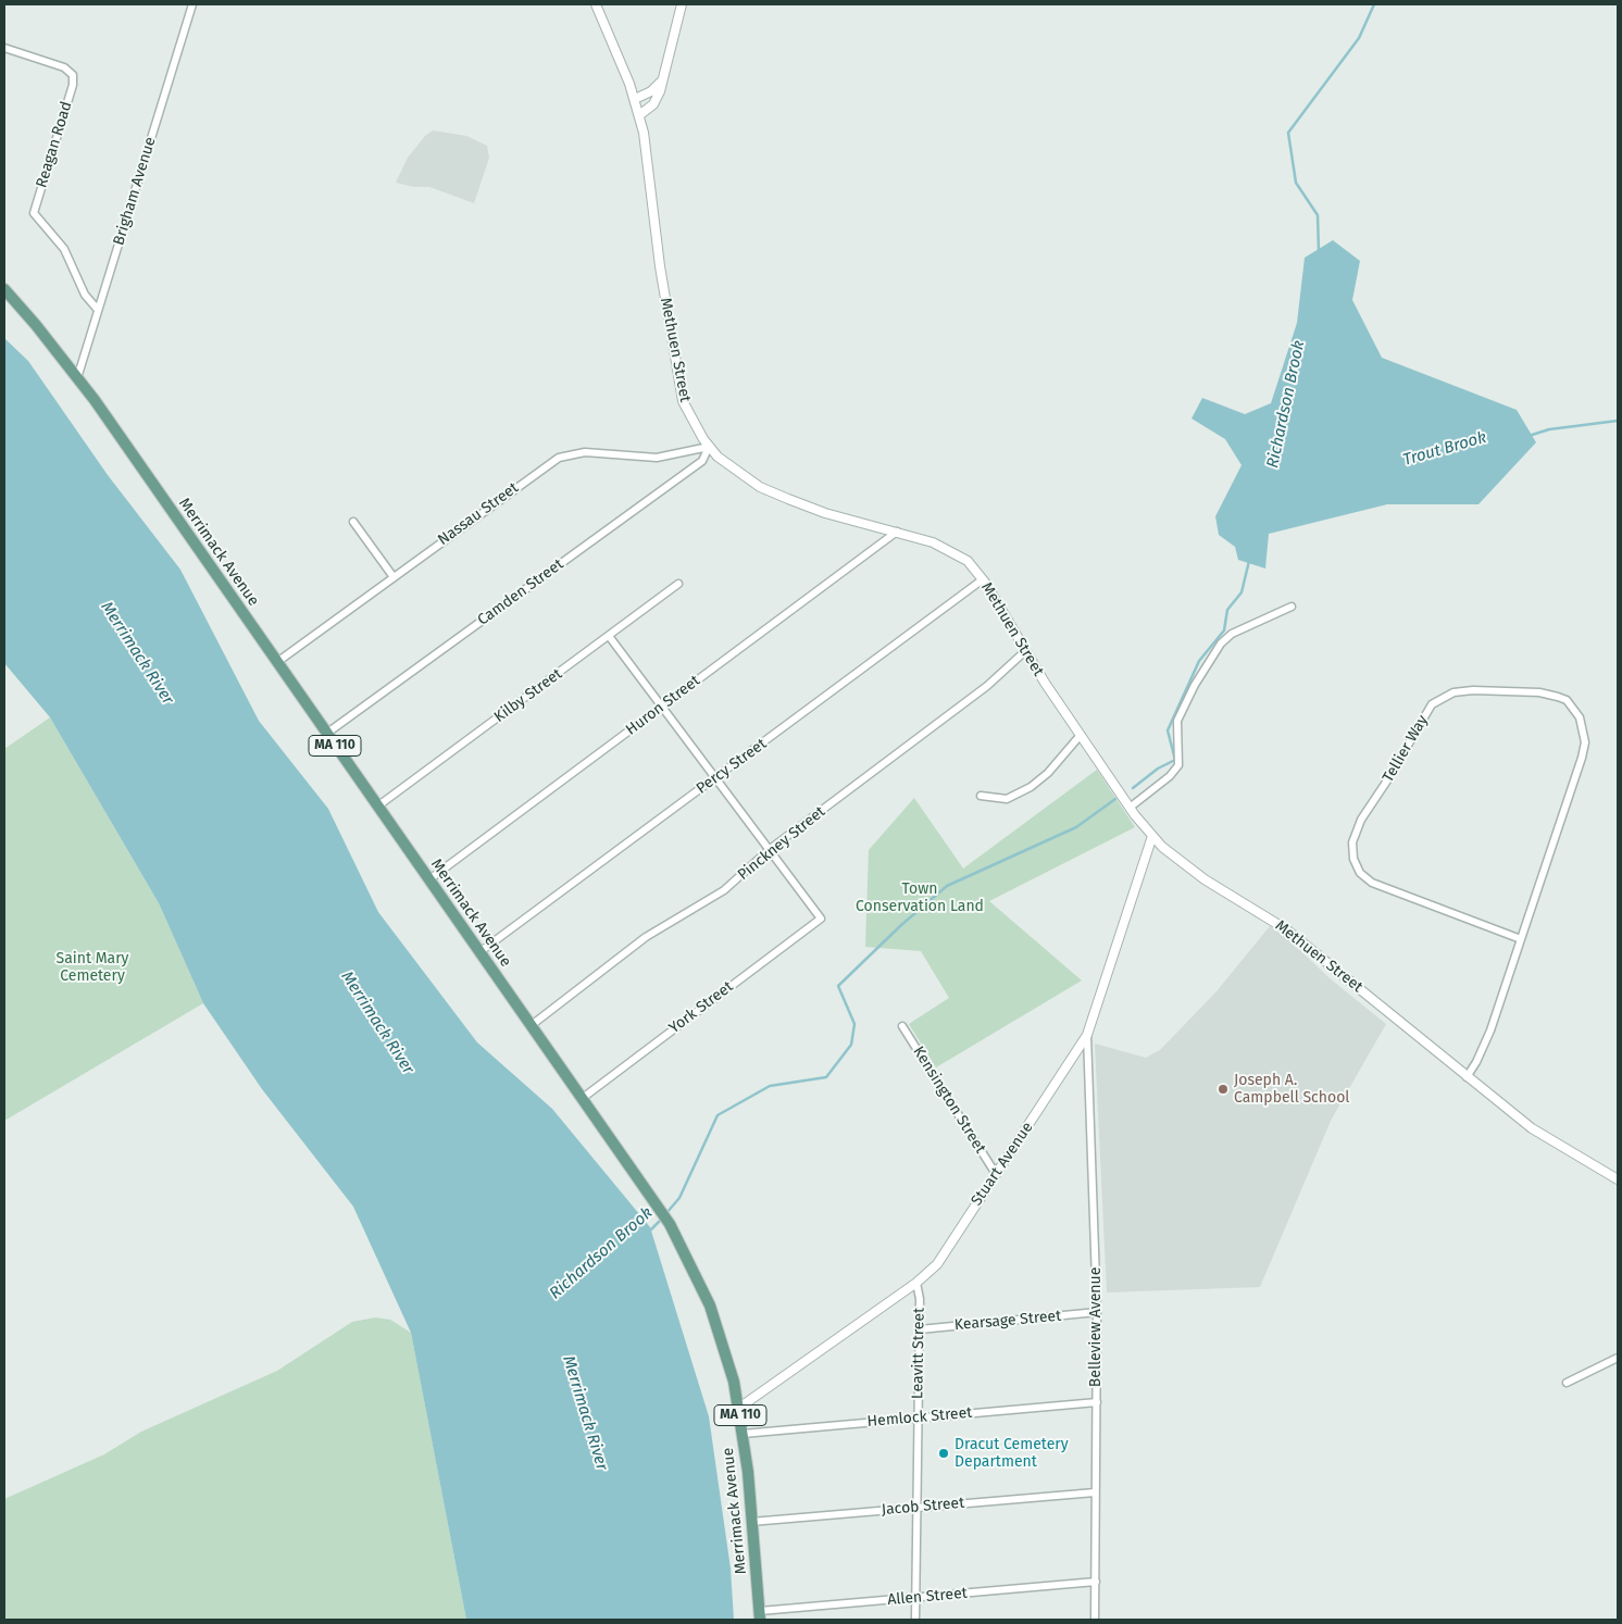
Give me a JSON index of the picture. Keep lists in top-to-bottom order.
{
  "streets": {
    "main road": ["Merrimack Avenue", "MA 110"],
    "street": [
      "Reagan Road",
      "Brigham Avenue",
      "Methuen Street",
      "Nassau Street",
      "Camden Street",
      "Kilby Street",
      "Huron Street",
      "Tellier Way",
      "Percy Street",
      "Pinckney Street",
      "York Street",
      "Kensington Street",
      "Stuart Avenue",
      "Kearsage Street",
      "Belleview Avenue",
      "Leavitt Street",
      "Hemlock Street",
      "Jacob Street",
      "Allen Street"
    ]
  },
  "crossings": [
    ["Reagan Road", "Brigham Avenue"],
    ["Brigham Avenue", "Merrimack Avenue"],
    ["Methuen Street", "Nassau Street"],
    ["Methuen Street", "Camden Street"],
    ["Methuen Street", "Huron Street"],
    ["Methuen Street", "Tellier Way"],
    ["Methuen Street", "Percy Street"],
    ["Methuen Street", "Pinckney Street"],
    ["Methuen Street", "Stuart Avenue"],
    ["Nassau Street", "Merrimack Avenue"],
    ["Nassau Street", "Camden Street"],
    ["Merrimack Avenue", "Camden Street"],
    ["Merrimack Avenue", "Kilby Street"],
    ["Merrimack Avenue", "Huron Street"],
    ["Merrimack Avenue", "Percy Street"],
    ["Merrimack Avenue", "Pinckney Street"],
    ["Merrimack Avenue", "York Street"],
    ["Merrimack Avenue", "Stuart Avenue"],
    ["Merrimack Avenue", "Hemlock Street"],
    ["Merrimack Avenue", "Jacob Street"],
    ["Merrimack Avenue", "Allen Street"],
    ["Pinckney Street", "York Street"],
    ["Kensington Street", "Stuart Avenue"],
    ["Stuart Avenue", "Belleview Avenue"],
    ["Stuart Avenue", "Leavitt Street"],
    ["Kearsage Street", "Belleview Avenue"],
    ["Kearsage Street", "Leavitt Street"],
    ["Belleview Avenue", "Hemlock Street"],
    ["Belleview Avenue", "Jacob Street"],
    ["Belleview Avenue", "Allen Street"],
    ["Leavitt Street", "Hemlock Street"],
    ["Leavitt Street", "Jacob Street"],
    ["Leavitt Street", "Allen Street"]
  ],
  "water": ["Richardson Brook", "Trout Brook", "Merrimack River"],
  "parks": ["Town Conservation Land", "Saint Mary Cemetery"],
  "places": ["Joseph A. Campbell School", "Dracut Cemetery Department"]
}
